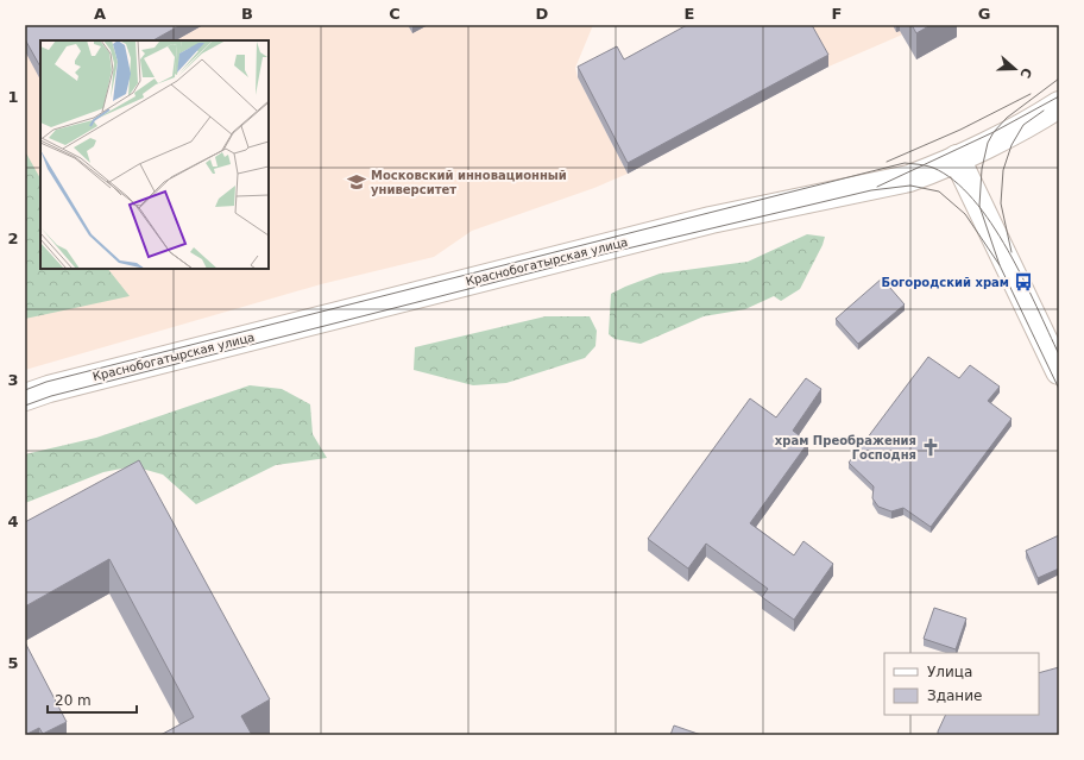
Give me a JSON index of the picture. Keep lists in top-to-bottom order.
{
  "streets": {
    "main road": ["Краснобогатырская улица"]
  },
  "places": {
    "school or university": ["Московский инновационный университет"],
    "bus stop": ["Богородский храм"],
    "church": ["храм Преображения Господня"]
  },
  "legend": ["Улица", "Здание"],
  "scale_bar": "20 m",
  "north": "right",
  "grid": {
    "columns": [
      "A",
      "B",
      "C",
      "D",
      "E",
      "F",
      "G"
    ],
    "rows": [
      "1",
      "2",
      "3",
      "4",
      "5"
    ]
  }
}
